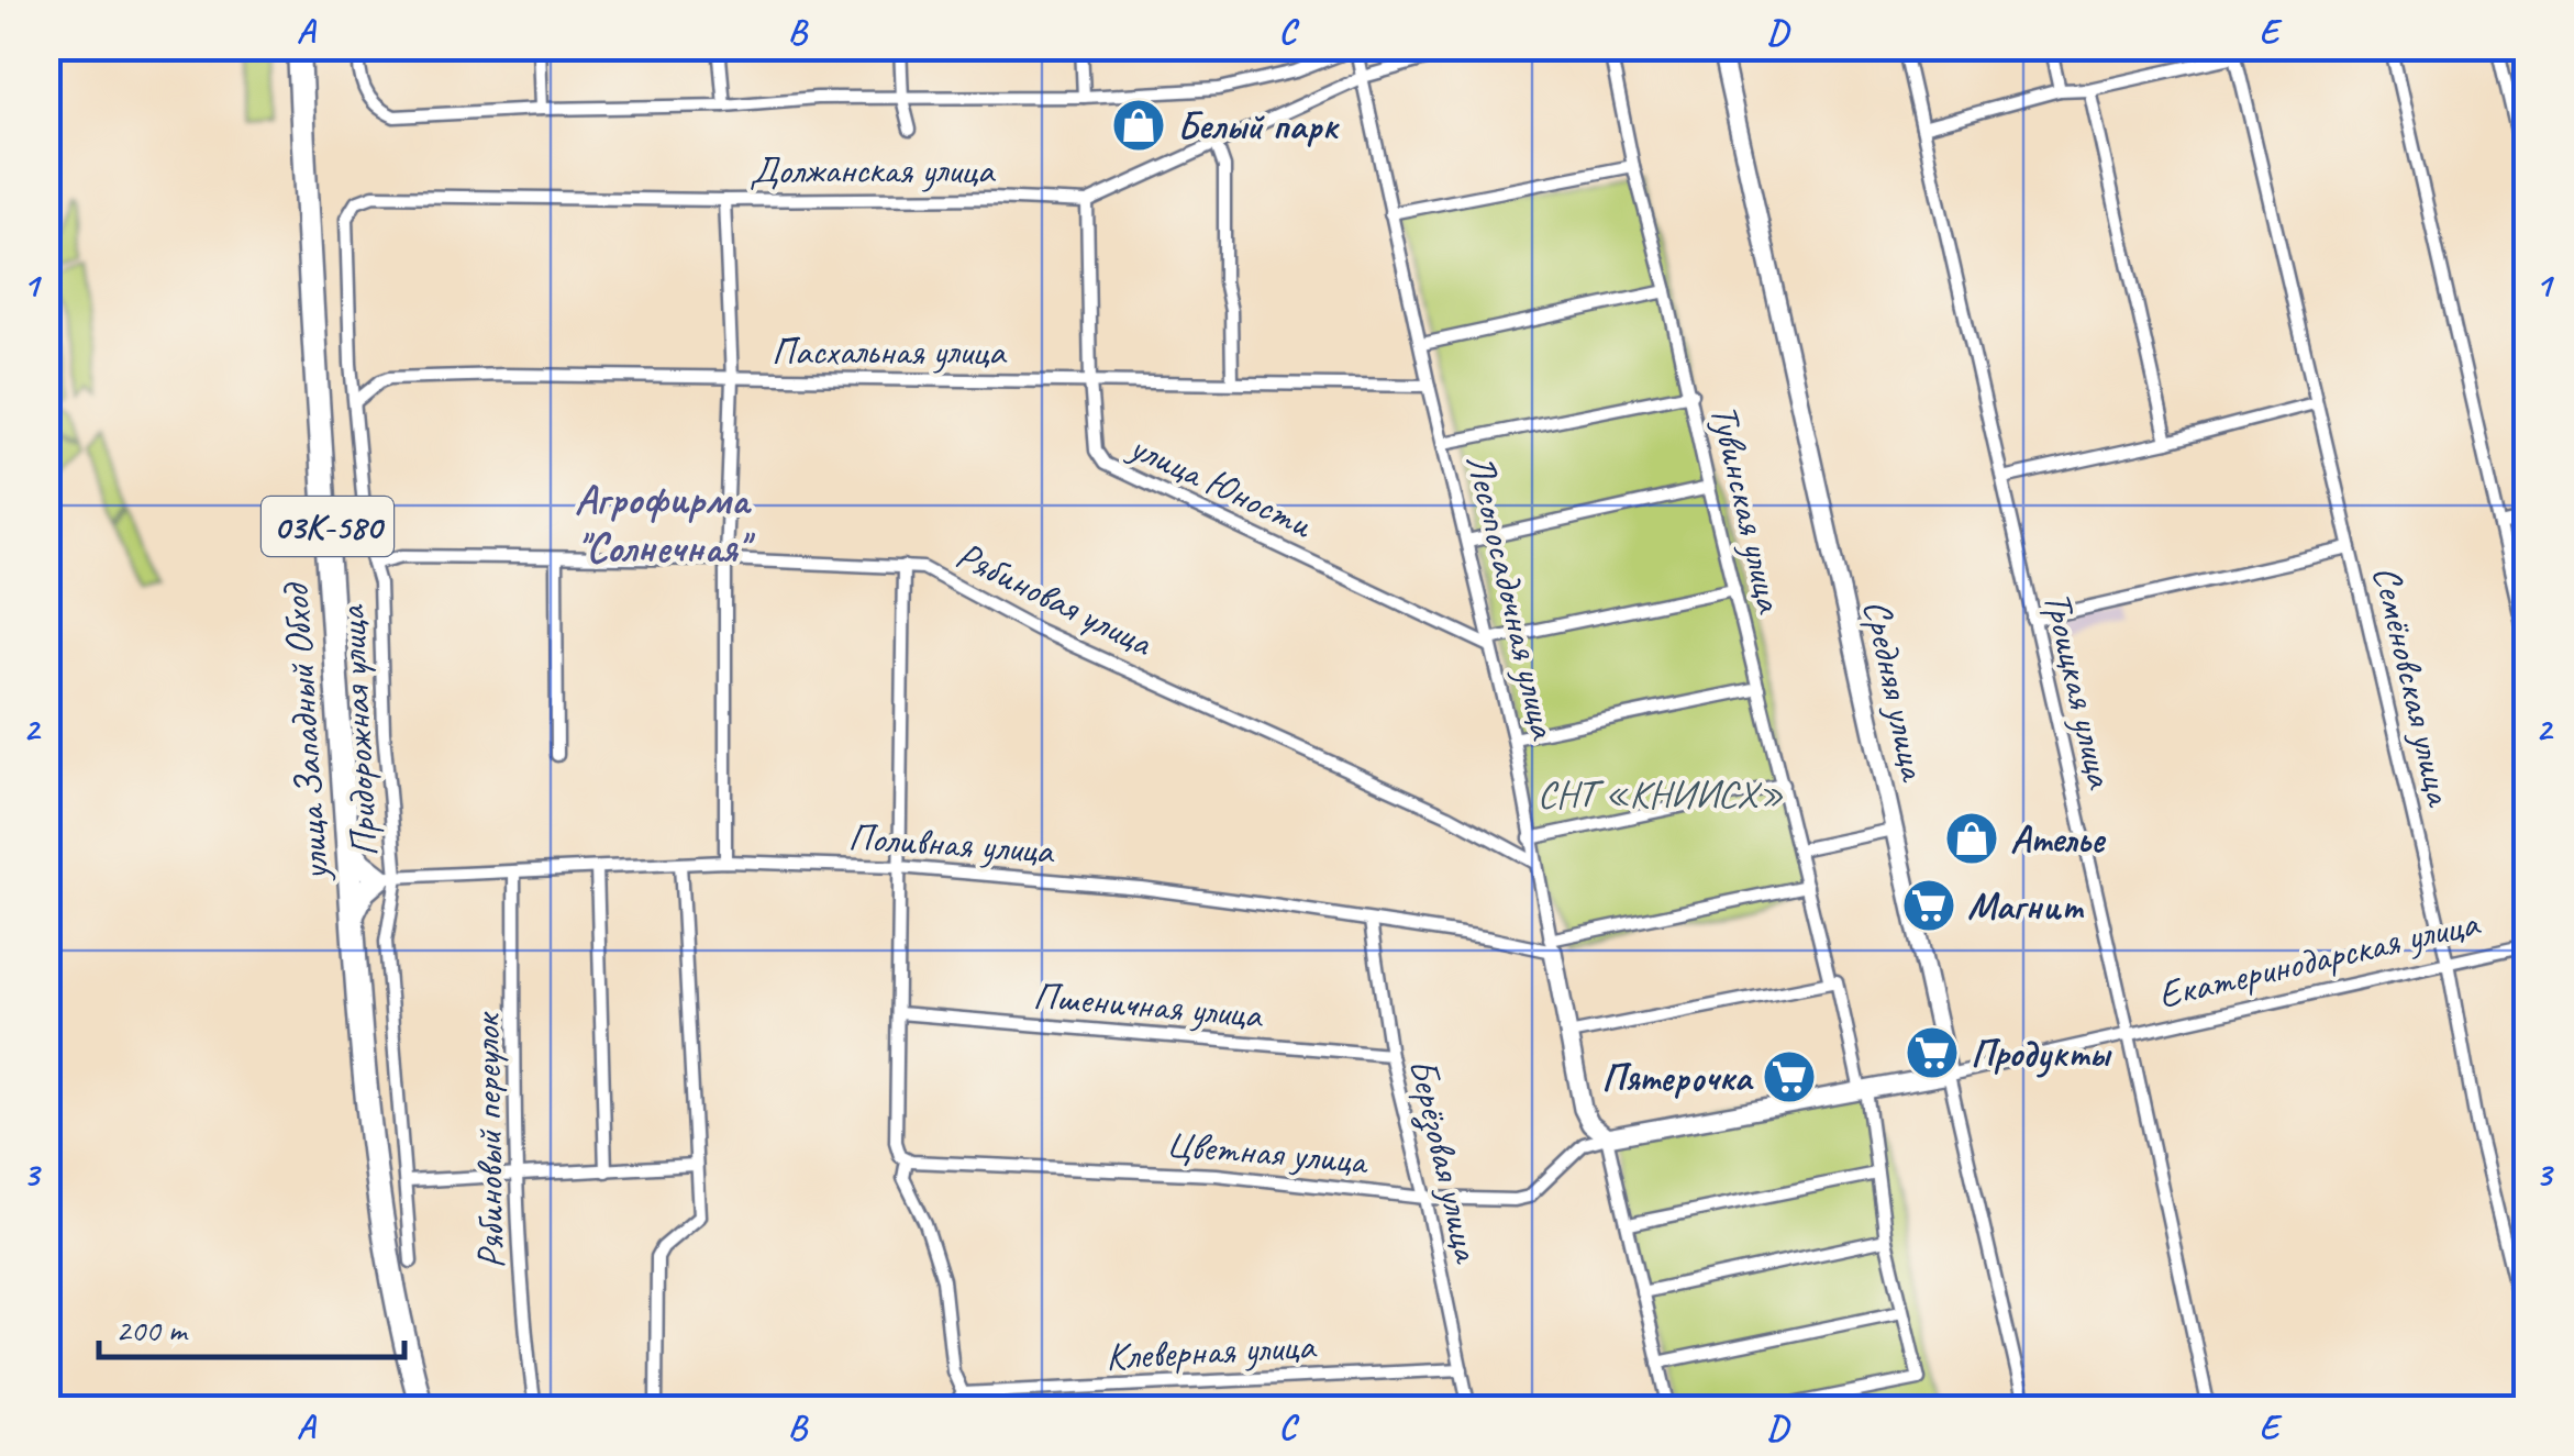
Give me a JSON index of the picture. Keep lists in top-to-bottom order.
{
  "streets": {
    "highway": ["03К-580", "улица Западный Обход"],
    "street": [
      "Должанская улица",
      "Пасхальная улица",
      "улица Юности",
      "Тувинская улица",
      "Лесопосадочная улица",
      "Рябиновая улица",
      "Семёновская улица",
      "Средняя улица",
      "Троицкая улица",
      "Придорожная улица",
      "Поливная улица",
      "Екатеринодарская улица",
      "Пшеничная улица",
      "Рябиновый переулок",
      "Цветная улица",
      "Берёзовая улица",
      "Клеверная улица"
    ]
  },
  "crossings": [
    ["Должанская улица", "улица Юности"],
    ["Должанская улица", "Лесопосадочная улица"],
    ["Должанская улица", "Придорожная улица"],
    ["Пасхальная улица", "улица Юности"],
    ["Пасхальная улица", "Лесопосадочная улица"],
    ["Пасхальная улица", "Придорожная улица"],
    ["улица Юности", "Лесопосадочная улица"],
    ["Тувинская улица", "Екатеринодарская улица"],
    ["Лесопосадочная улица", "Рябиновая улица"],
    ["Лесопосадочная улица", "Поливная улица"],
    ["Лесопосадочная улица", "Екатеринодарская улица"],
    ["Лесопосадочная улица", "Цветная улица"],
    ["Рябиновая улица", "Придорожная улица"],
    ["Семёновская улица", "Екатеринодарская улица"],
    ["Средняя улица", "Екатеринодарская улица"],
    ["Троицкая улица", "Екатеринодарская улица"],
    ["Придорожная улица", "Поливная улица"],
    ["улица Западный Обход", "Поливная улица"],
    ["Поливная улица", "Рябиновый переулок"],
    ["Поливная улица", "Берёзовая улица"],
    ["Екатеринодарская улица", "Цветная улица"],
    ["Пшеничная улица", "Берёзовая улица"],
    ["Цветная улица", "Берёзовая улица"],
    ["Берёзовая улица", "Клеверная улица"]
  ],
  "districts": ["Агрофирма \"Солнечная\""],
  "parks": ["СНТ «КНИИСХ»"],
  "places": {
    "shop": ["Белый парк", "Ателье"],
    "supermarket": ["Магнит", "Продукты", "Пятерочка"]
  },
  "scale_bar": "200 m",
  "grid": {
    "columns": [
      "A",
      "B",
      "C",
      "D",
      "E"
    ],
    "rows": ["1", "2", "3"]
  }
}
